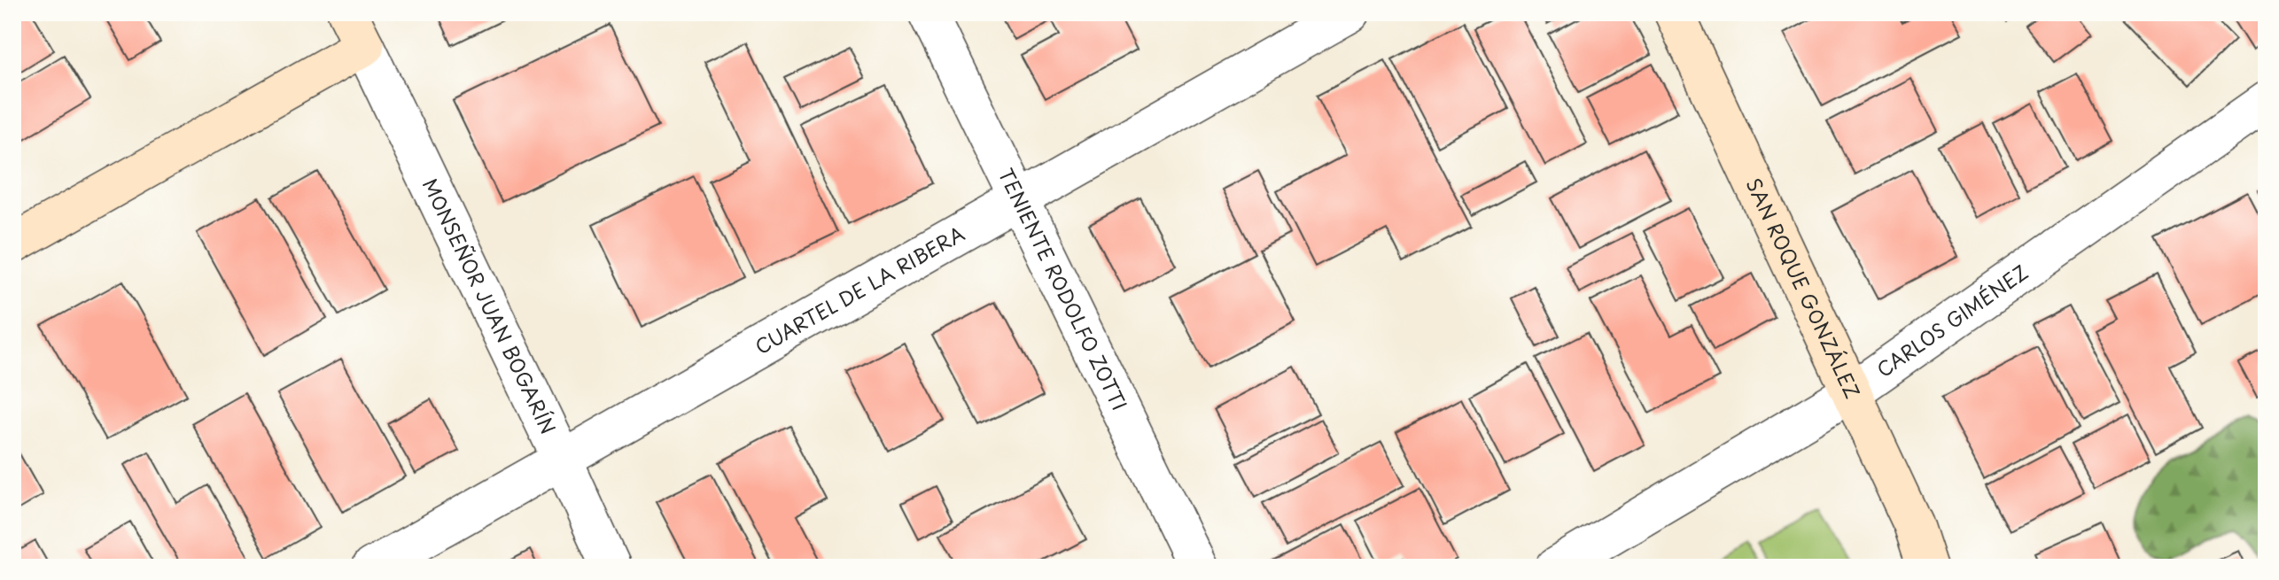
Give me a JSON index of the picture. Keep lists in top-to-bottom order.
{
  "streets": {
    "street": [
      "CUARTEL DE LA RIBERA",
      "TENIENTE RODOLFO ZOTTI",
      "SAN ROQUE GONZÁLEZ",
      "MONSEÑOR JUAN BOGARÍN",
      "CARLOS GIMÉNEZ"
    ]
  },
  "crossings": [
    ["CUARTEL DE LA RIBERA", "TENIENTE RODOLFO ZOTTI"],
    ["CUARTEL DE LA RIBERA", "MONSEÑOR JUAN BOGARÍN"],
    ["SAN ROQUE GONZÁLEZ", "CARLOS GIMÉNEZ"]
  ]
}
